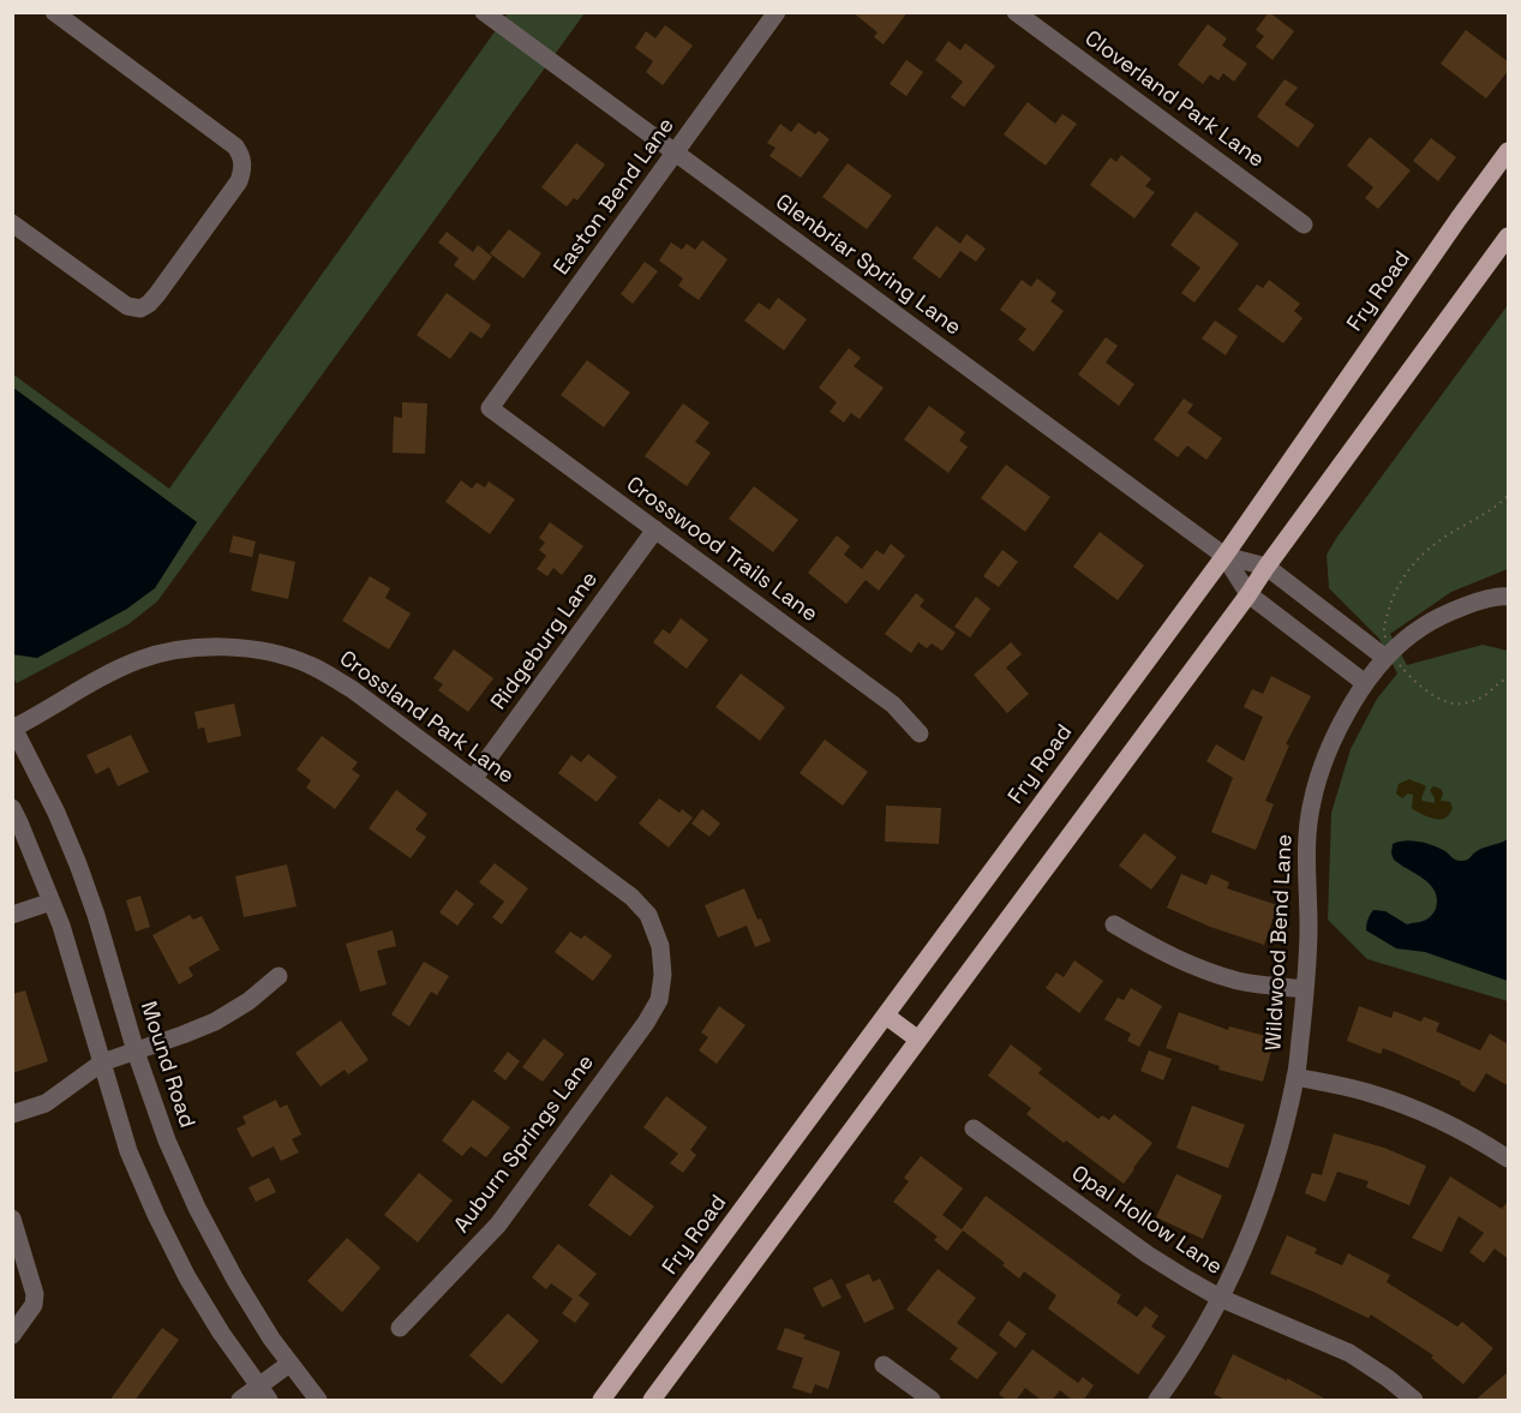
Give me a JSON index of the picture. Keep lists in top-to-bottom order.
{
  "streets": {
    "main road": ["Fry Road"],
    "street": [
      "Cloverland Park Lane",
      "Easton Bend Lane",
      "Glenbriar Spring Lane",
      "Crosswood Trails Lane",
      "Ridgeburg Lane",
      "Crossland Park Lane",
      "Wildwood Bend Lane",
      "Mound Road",
      "Auburn Springs Lane",
      "Opal Hollow Lane"
    ]
  },
  "crossings": [
    ["Easton Bend Lane", "Glenbriar Spring Lane"],
    ["Easton Bend Lane", "Crosswood Trails Lane"],
    ["Glenbriar Spring Lane", "Fry Road"],
    ["Crosswood Trails Lane", "Ridgeburg Lane"],
    ["Ridgeburg Lane", "Crossland Park Lane"],
    ["Crossland Park Lane", "Mound Road"],
    ["Crossland Park Lane", "Auburn Springs Lane"],
    ["Wildwood Bend Lane", "Opal Hollow Lane"]
  ]
}
